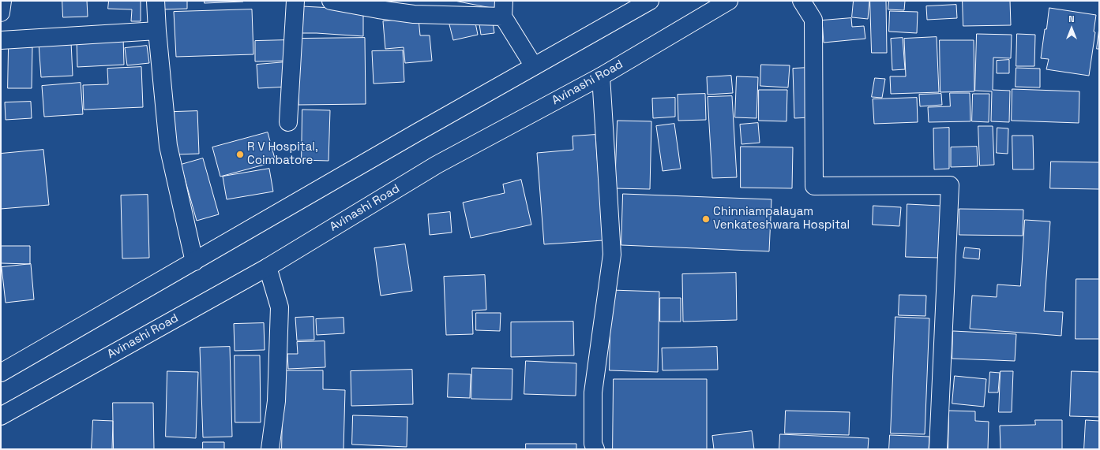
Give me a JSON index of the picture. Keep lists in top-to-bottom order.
{
  "streets": {
    "street": ["Avinashi Road"]
  },
  "places": ["R V Hospital, Coimbatore", "Chinniampalayam Venkateshwara Hospital"],
  "north": "top"
}
